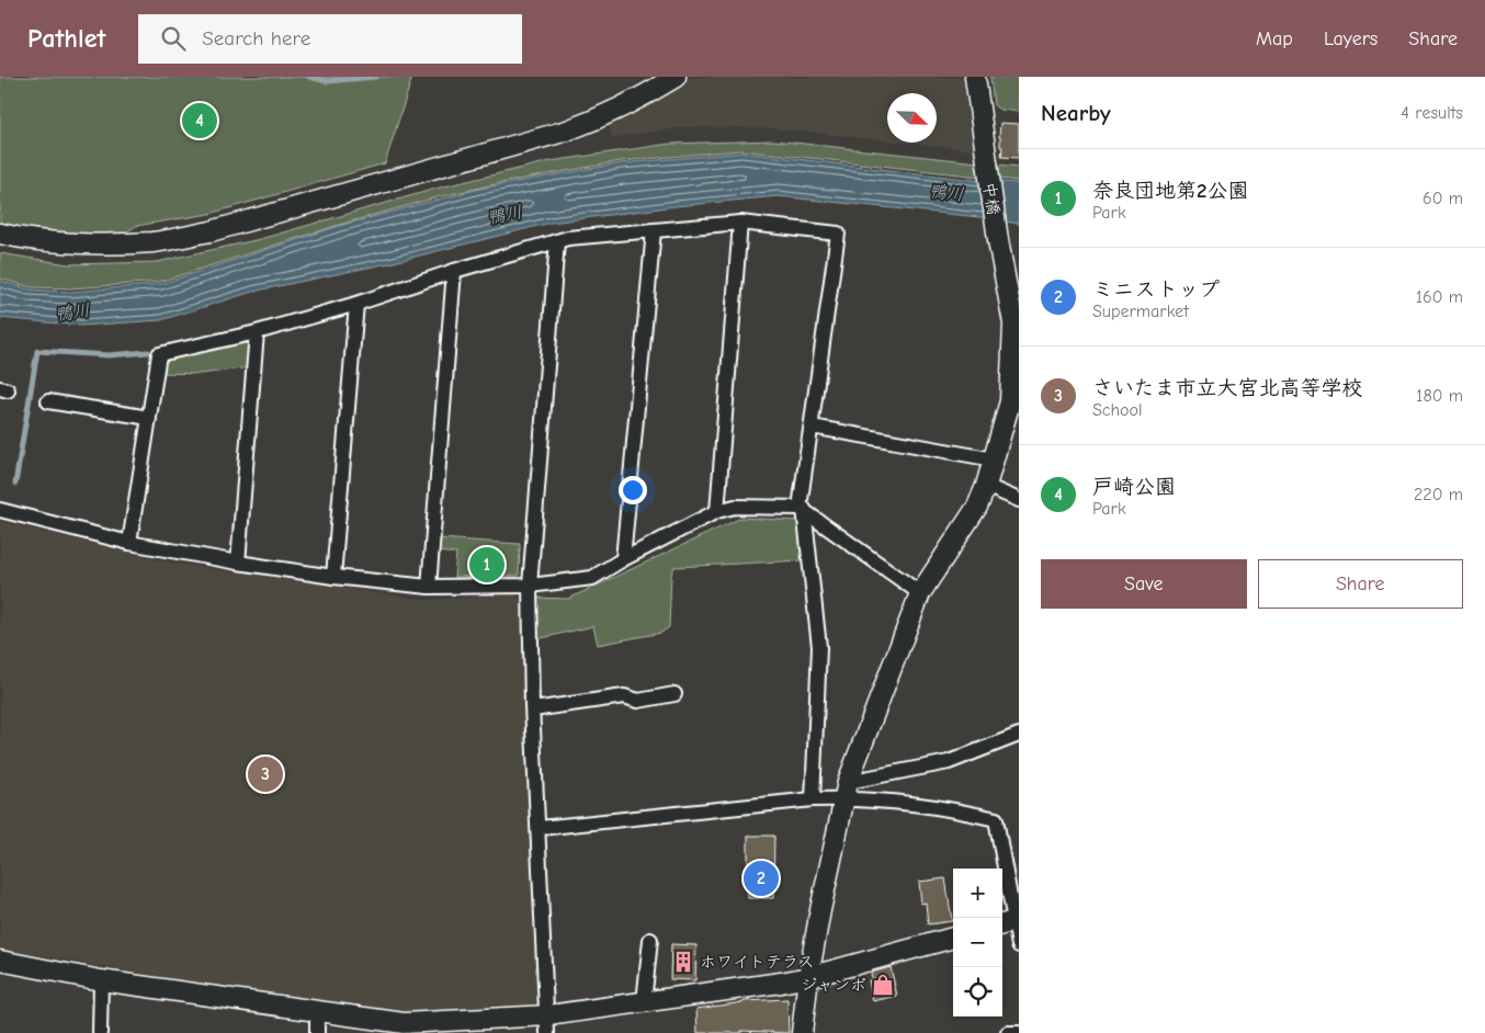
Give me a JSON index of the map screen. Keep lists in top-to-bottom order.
{
  "streets": {
    "street": ["中橋"]
  },
  "water": ["鴨川"],
  "places": {
    "building": ["ホワイトテラス"],
    "shop": ["ジャンボ"]
  },
  "north": "bottom right",
  "page": {
    "header": "Pathlet",
    "search": "Search here",
    "nav": ["Map", "Layers", "Share"],
    "heading": ["Nearby", "4 results"],
    "pins": [
      "4",
      "1",
      "3",
      "2"
    ],
    "list": [
      {
        "mark": "1",
        "name": "奈良団地第2公園",
        "note": "Park",
        "value": "60 m"
      },
      {
        "mark": "2",
        "name": "ミニストップ",
        "note": "Supermarket",
        "value": "160 m"
      },
      {
        "mark": "3",
        "name": "さいたま市立大宮北高等学校",
        "note": "School",
        "value": "180 m"
      },
      {
        "mark": "4",
        "name": "戸崎公園",
        "note": "Park",
        "value": "220 m"
      }
    ],
    "buttons": ["Save", "Share"],
    "map_buttons": ["+", "−"]
  }
}
